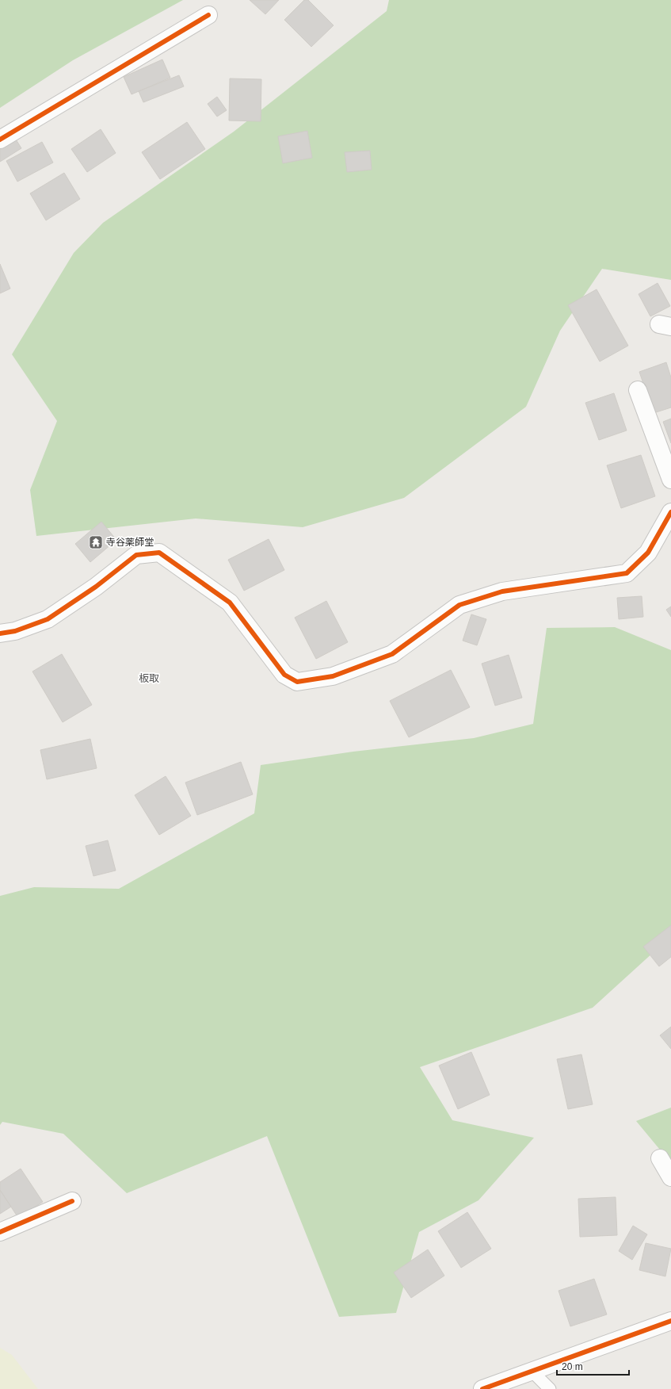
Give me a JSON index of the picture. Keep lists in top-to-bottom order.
{
  "districts": ["板取"],
  "places": {
    "temple": ["寺谷薬師堂"]
  },
  "scale_bar": "20 m"
}
